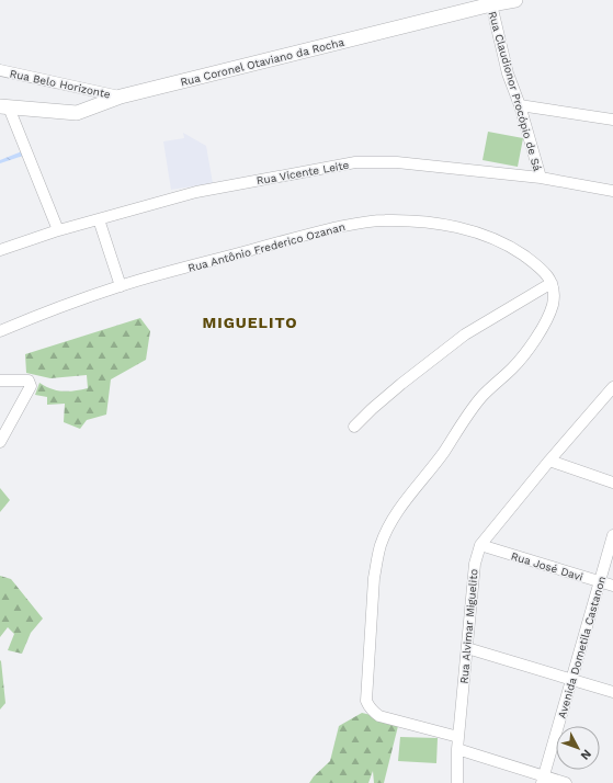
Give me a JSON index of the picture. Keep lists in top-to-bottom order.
{
  "streets": {
    "street": [
      "Rua Coronel Otaviano da Rocha",
      "Rua Belo Horizonte",
      "Rua Claudionor Procópio de Sá",
      "Rua Vicente Leite",
      "Rua Antônio Frederico Ozanan",
      "Rua José Davi",
      "Rua Alvimar Miguelito",
      "Avenida Dometila Castanon"
    ]
  },
  "crossings": [
    ["Rua Coronel Otaviano da Rocha", "Rua Belo Horizonte"],
    ["Rua Coronel Otaviano da Rocha", "Rua Claudionor Procópio de Sá"],
    ["Rua Claudionor Procópio de Sá", "Rua Vicente Leite"],
    ["Rua José Davi", "Rua Alvimar Miguelito"],
    ["Rua José Davi", "Avenida Dometila Castanon"]
  ],
  "districts": ["MIGUELITO"],
  "north": "bottom right"
}
